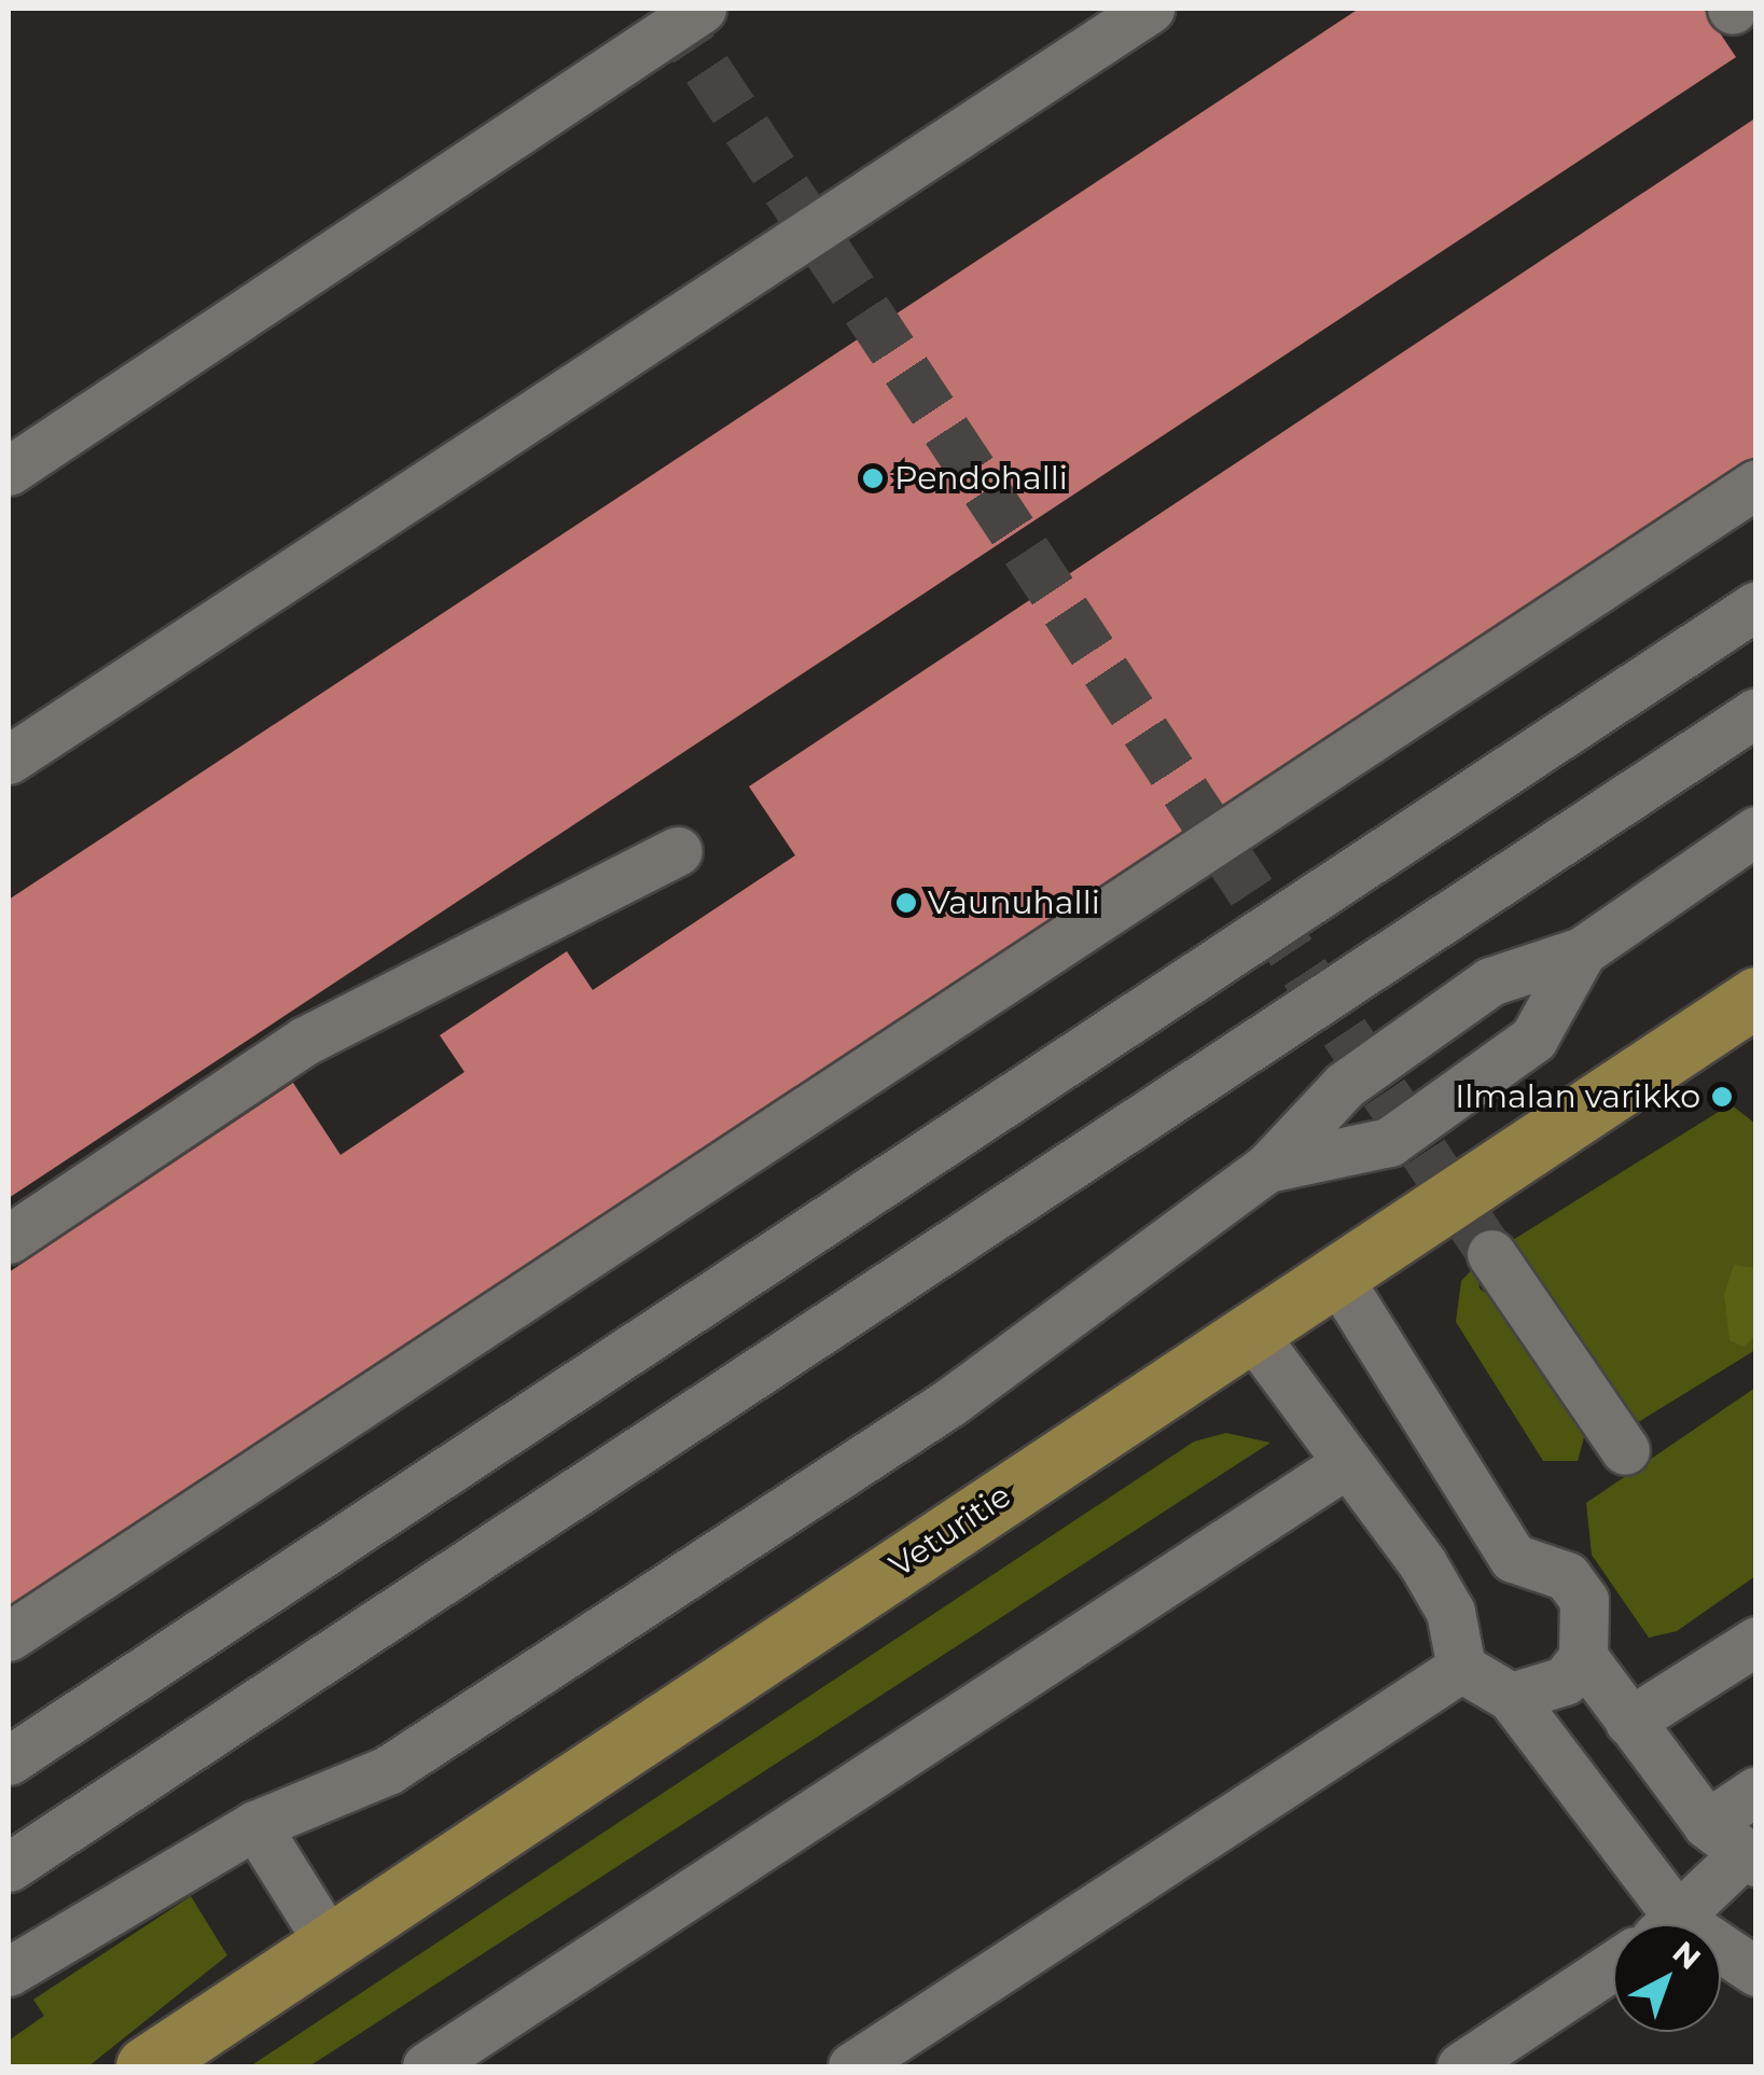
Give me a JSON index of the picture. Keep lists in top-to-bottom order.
{
  "streets": {
    "main road": ["Veturitie"]
  },
  "places": ["Pendohalli", "Vaunuhalli", "Ilmalan varikko"],
  "north": "top right"
}
